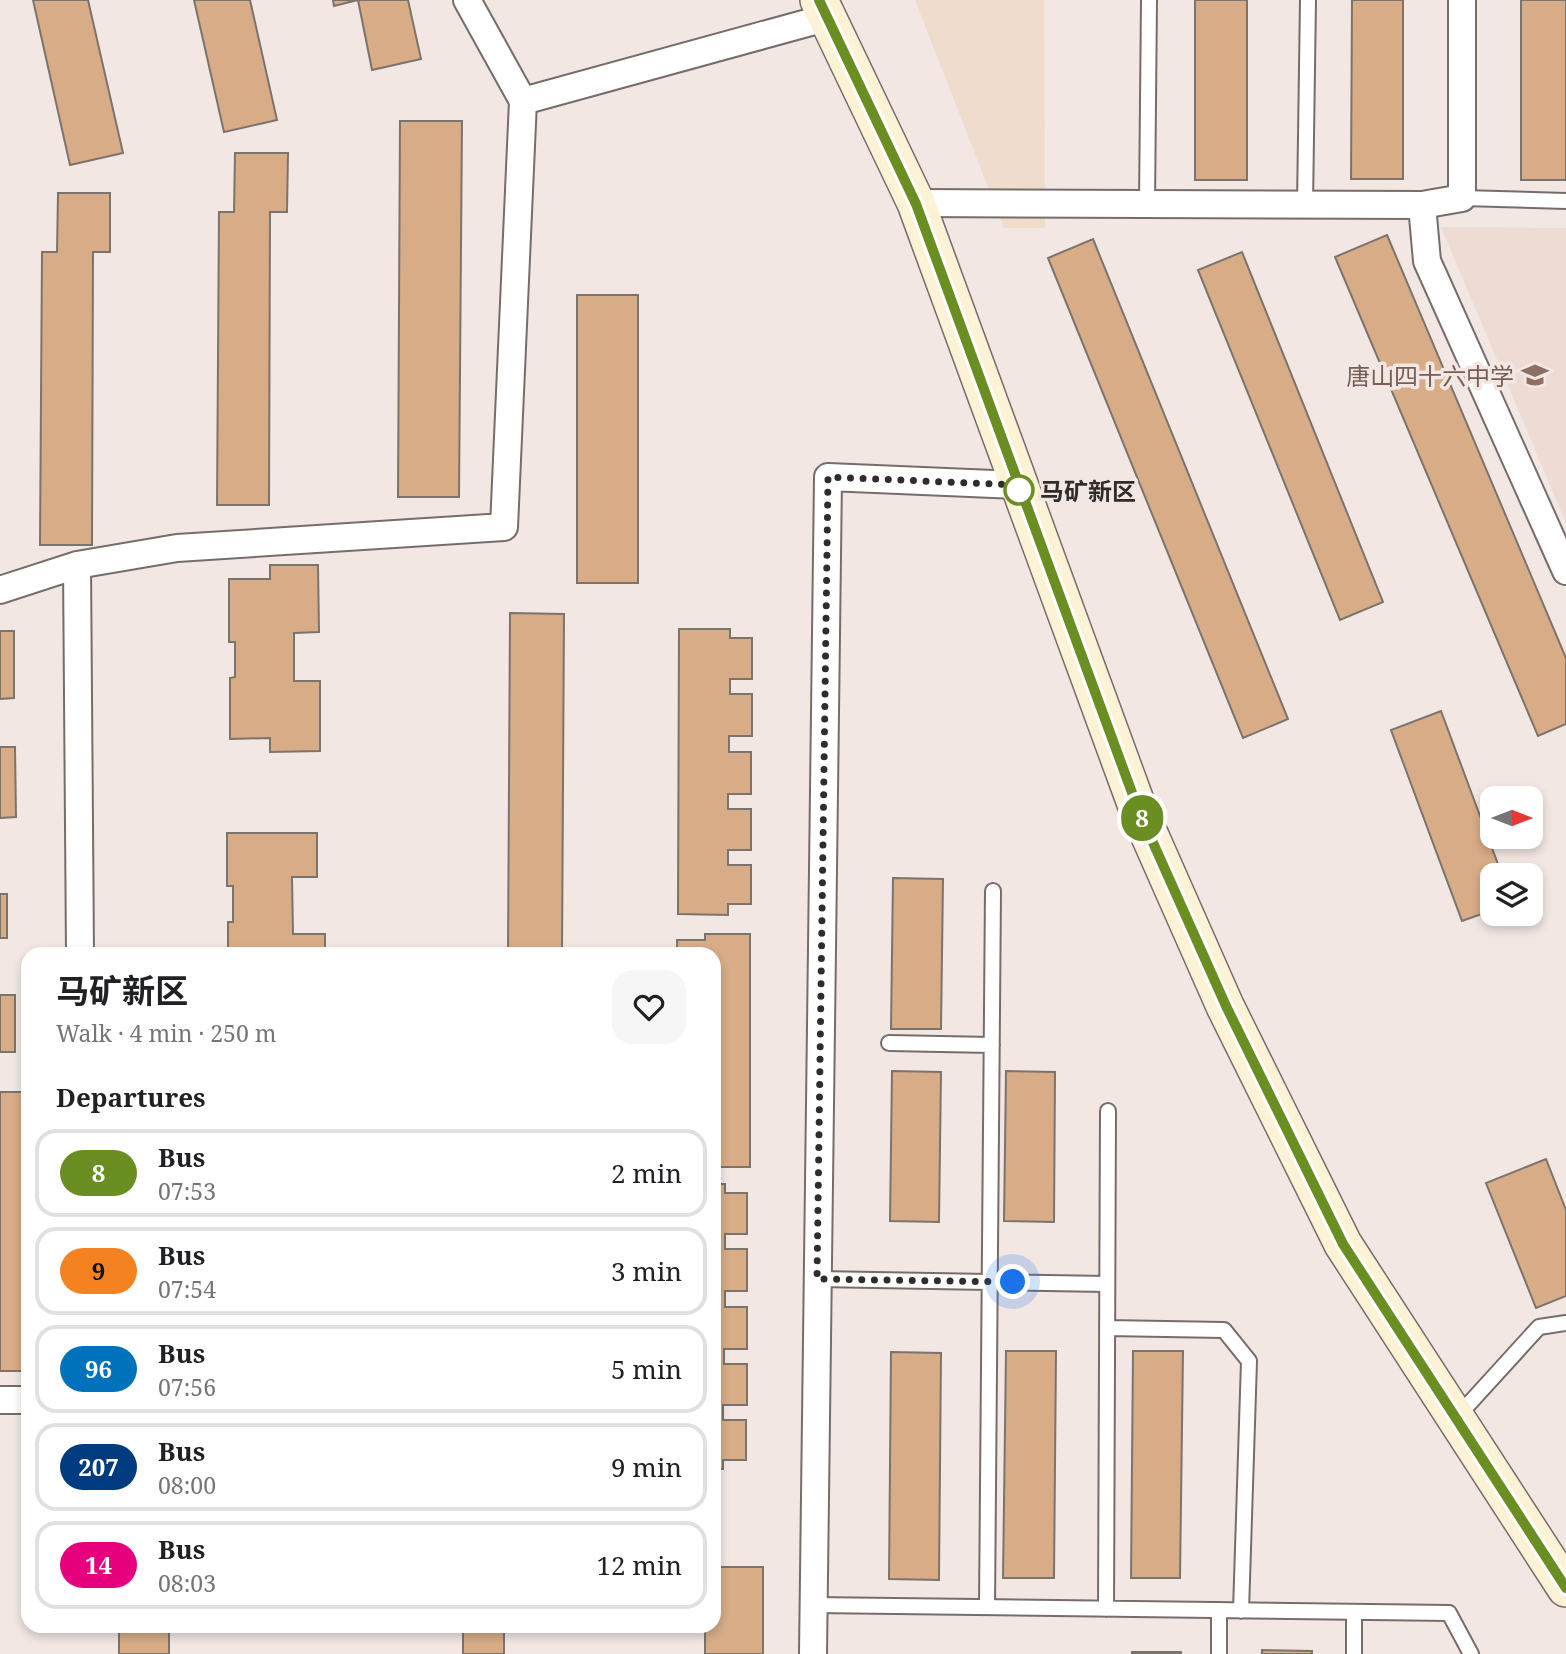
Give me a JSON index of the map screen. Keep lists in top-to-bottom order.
{
  "places": {
    "school or university": ["唐山四十六中学"],
    "other": ["马矿新区"]
  },
  "lines": ["bus line 8"],
  "north": "right",
  "page": {
    "on_map": "8",
    "heading": [
      ["马矿新区", "Walk · 4 min · 250 m"],
      "Departures"
    ],
    "list": [
      {
        "mark": "8",
        "name": "Bus",
        "note": "07:53",
        "value": "2 min"
      },
      {
        "mark": "9",
        "name": "Bus",
        "note": "07:54",
        "value": "3 min"
      },
      {
        "mark": "96",
        "name": "Bus",
        "note": "07:56",
        "value": "5 min"
      },
      {
        "mark": "207",
        "name": "Bus",
        "note": "08:00",
        "value": "9 min"
      },
      {
        "mark": "14",
        "name": "Bus",
        "note": "08:03",
        "value": "12 min"
      }
    ]
  }
}
